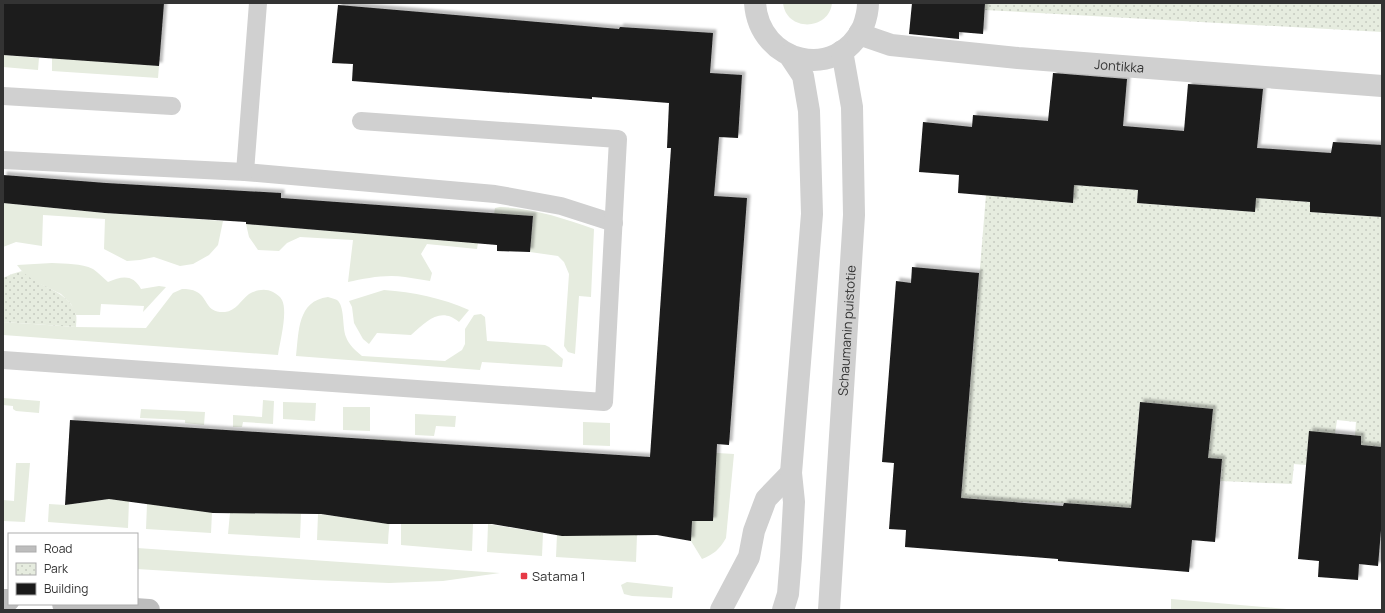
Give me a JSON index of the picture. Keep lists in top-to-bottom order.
{
  "streets": {
    "street": ["Jontikka", "Schaumanin puistotie"]
  },
  "places": {
    "transit": ["Satama 1"]
  },
  "legend": ["Road", "Park", "Building"]
}
